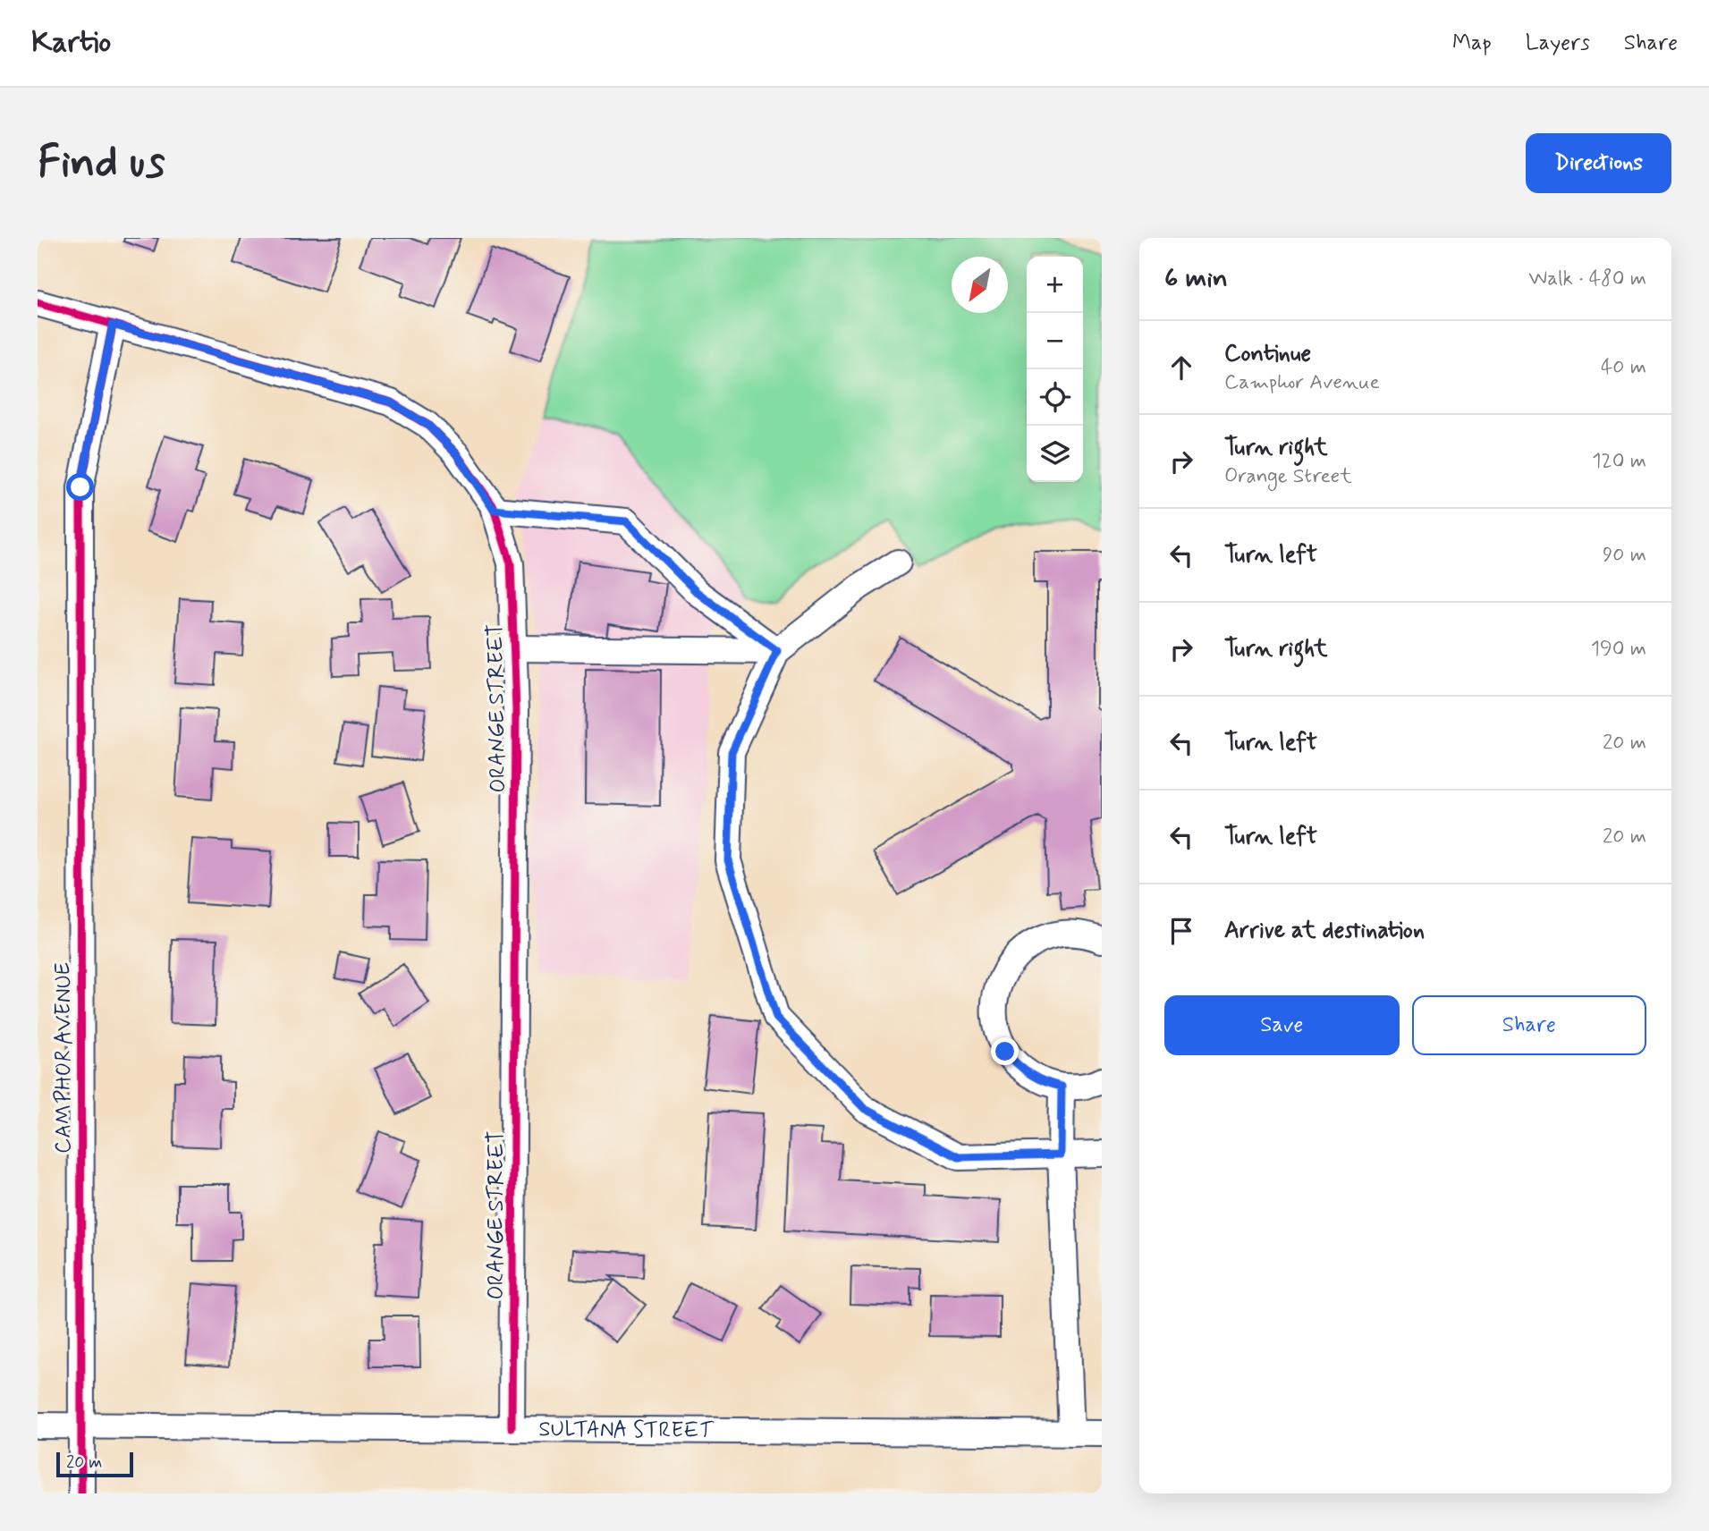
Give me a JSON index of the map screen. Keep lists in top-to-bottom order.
{
  "streets": {
    "street": ["ORANGE STREET", "CAMPHOR AVENUE", "SULTANA STREET"]
  },
  "crossings": [
    ["ORANGE STREET", "CAMPHOR AVENUE"],
    ["ORANGE STREET", "SULTANA STREET"],
    ["CAMPHOR AVENUE", "SULTANA STREET"]
  ],
  "scale_bar": "20 m",
  "north": "bottom left",
  "page": {
    "header": "Kartio",
    "nav": ["Map", "Layers", "Share"],
    "buttons": [
      "Directions",
      ["Save", "Share"]
    ],
    "title": "Find us",
    "heading": ["6 min", "Walk · 480 m"],
    "map_buttons": ["+", "−"],
    "list": [
      ["Continue", "Camphor Avenue", "40 m"],
      ["Turn right", "Orange Street", "120 m"],
      ["Turn left", "90 m"],
      ["Turn right", "190 m"],
      ["Turn left", "20 m"],
      ["Turn left", "20 m"],
      "Arrive at destination"
    ],
    "scale": "20 m"
  }
}
